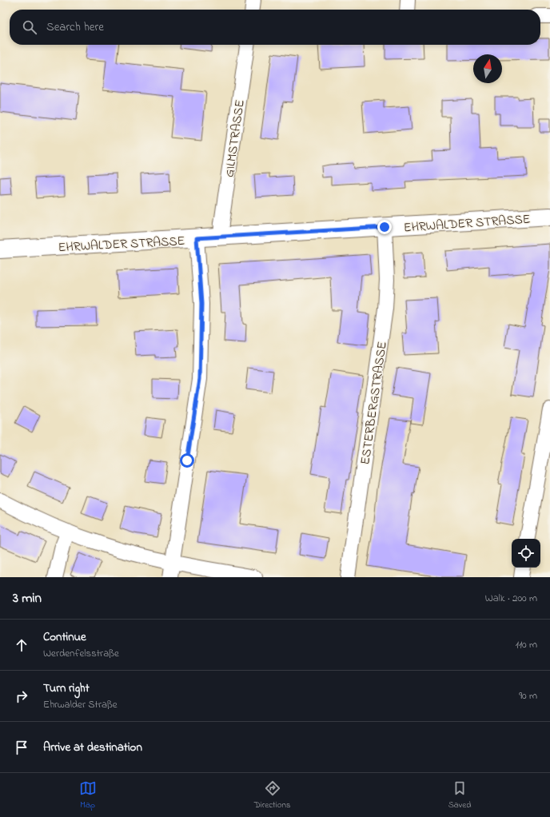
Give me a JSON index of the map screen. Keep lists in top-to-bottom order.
{
  "streets": {
    "street": ["GILMSTRASSE", "EHRWALDER STRASSE", "ESTERBERGSTRASSE"]
  },
  "crossings": [
    ["GILMSTRASSE", "EHRWALDER STRASSE"],
    ["EHRWALDER STRASSE", "ESTERBERGSTRASSE"]
  ],
  "north": "top",
  "page": {
    "search": "Search here",
    "heading": ["3 min", "Walk · 200 m"],
    "list": [
      ["Continue", "Werdenfelsstraße", "110 m"],
      ["Turn right", "Ehrwalder Straße", "90 m"],
      "Arrive at destination"
    ],
    "nav": ["Map", "Directions", "Saved"]
  }
}
